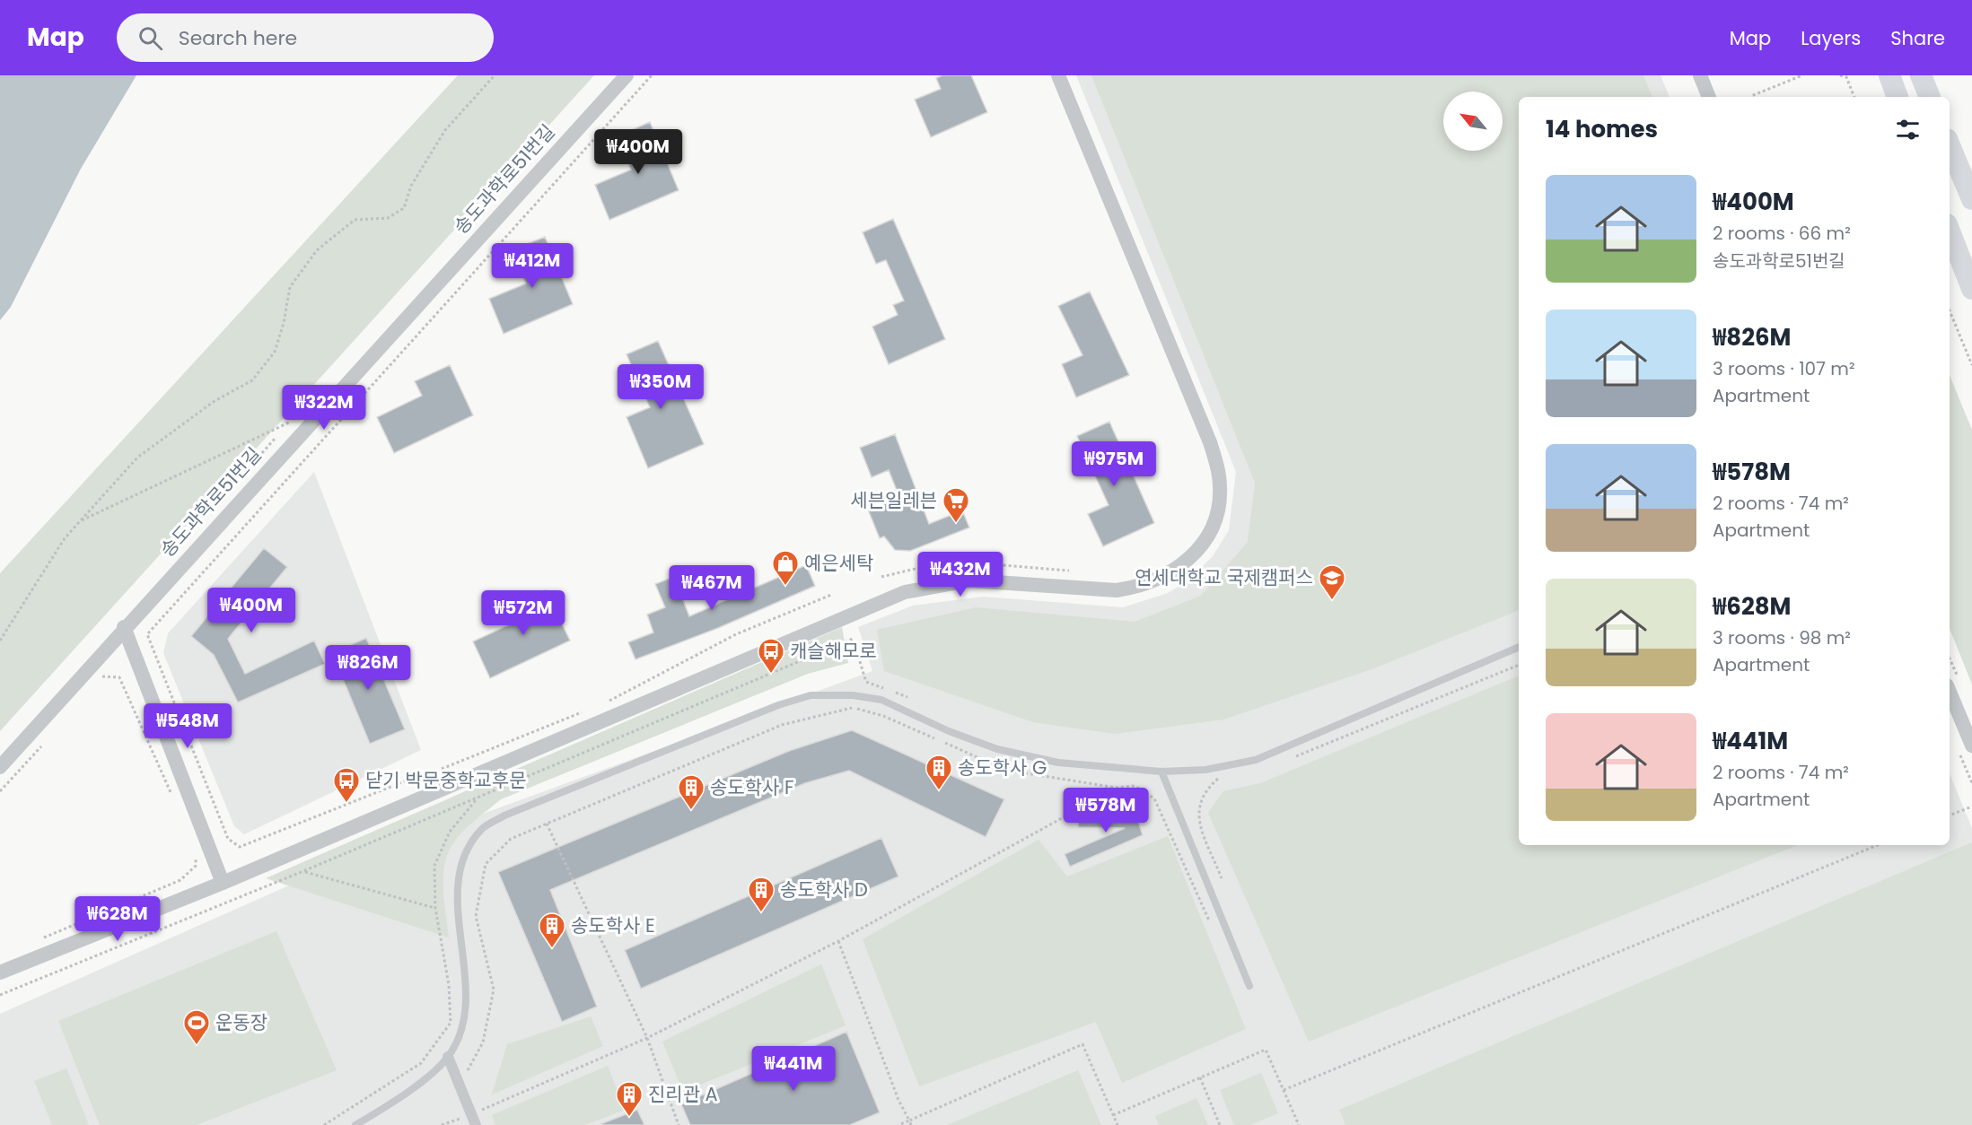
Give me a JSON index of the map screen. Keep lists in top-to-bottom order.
{
  "streets": {
    "street": ["송도과학로51번길"]
  },
  "places": {
    "supermarket": ["세븐일레븐"],
    "shop": ["예은세탁"],
    "school or university": ["연세대학교 국제캠퍼스"],
    "bus stop": ["캐슬해모로", "닫기 박문중학교후문"],
    "building": [
      "송도학사 G",
      "송도학사 F",
      "송도학사 D",
      "송도학사 E",
      "진리관 A"
    ],
    "sports": ["운동장"]
  },
  "north": "top left",
  "page": {
    "header": "Map",
    "search": "Search here",
    "nav": ["Map", "Layers", "Share"],
    "heading": "14 homes",
    "price": [
      "₩400M",
      "₩412M",
      "₩350M",
      "₩322M",
      "₩975M",
      "₩432M",
      "₩467M",
      "₩400M",
      "₩572M",
      "₩826M",
      "₩548M",
      "₩578M",
      "₩628M",
      "₩441M"
    ],
    "list": [
      {
        "name": "₩400M",
        "note": "2 rooms · 66 m² · 송도과학로51번길"
      },
      {
        "name": "₩826M",
        "note": "3 rooms · 107 m² · Apartment"
      },
      {
        "name": "₩578M",
        "note": "2 rooms · 74 m² · Apartment"
      },
      {
        "name": "₩628M",
        "note": "3 rooms · 98 m² · Apartment"
      },
      {
        "name": "₩441M",
        "note": "2 rooms · 74 m² · Apartment"
      }
    ]
  }
}
